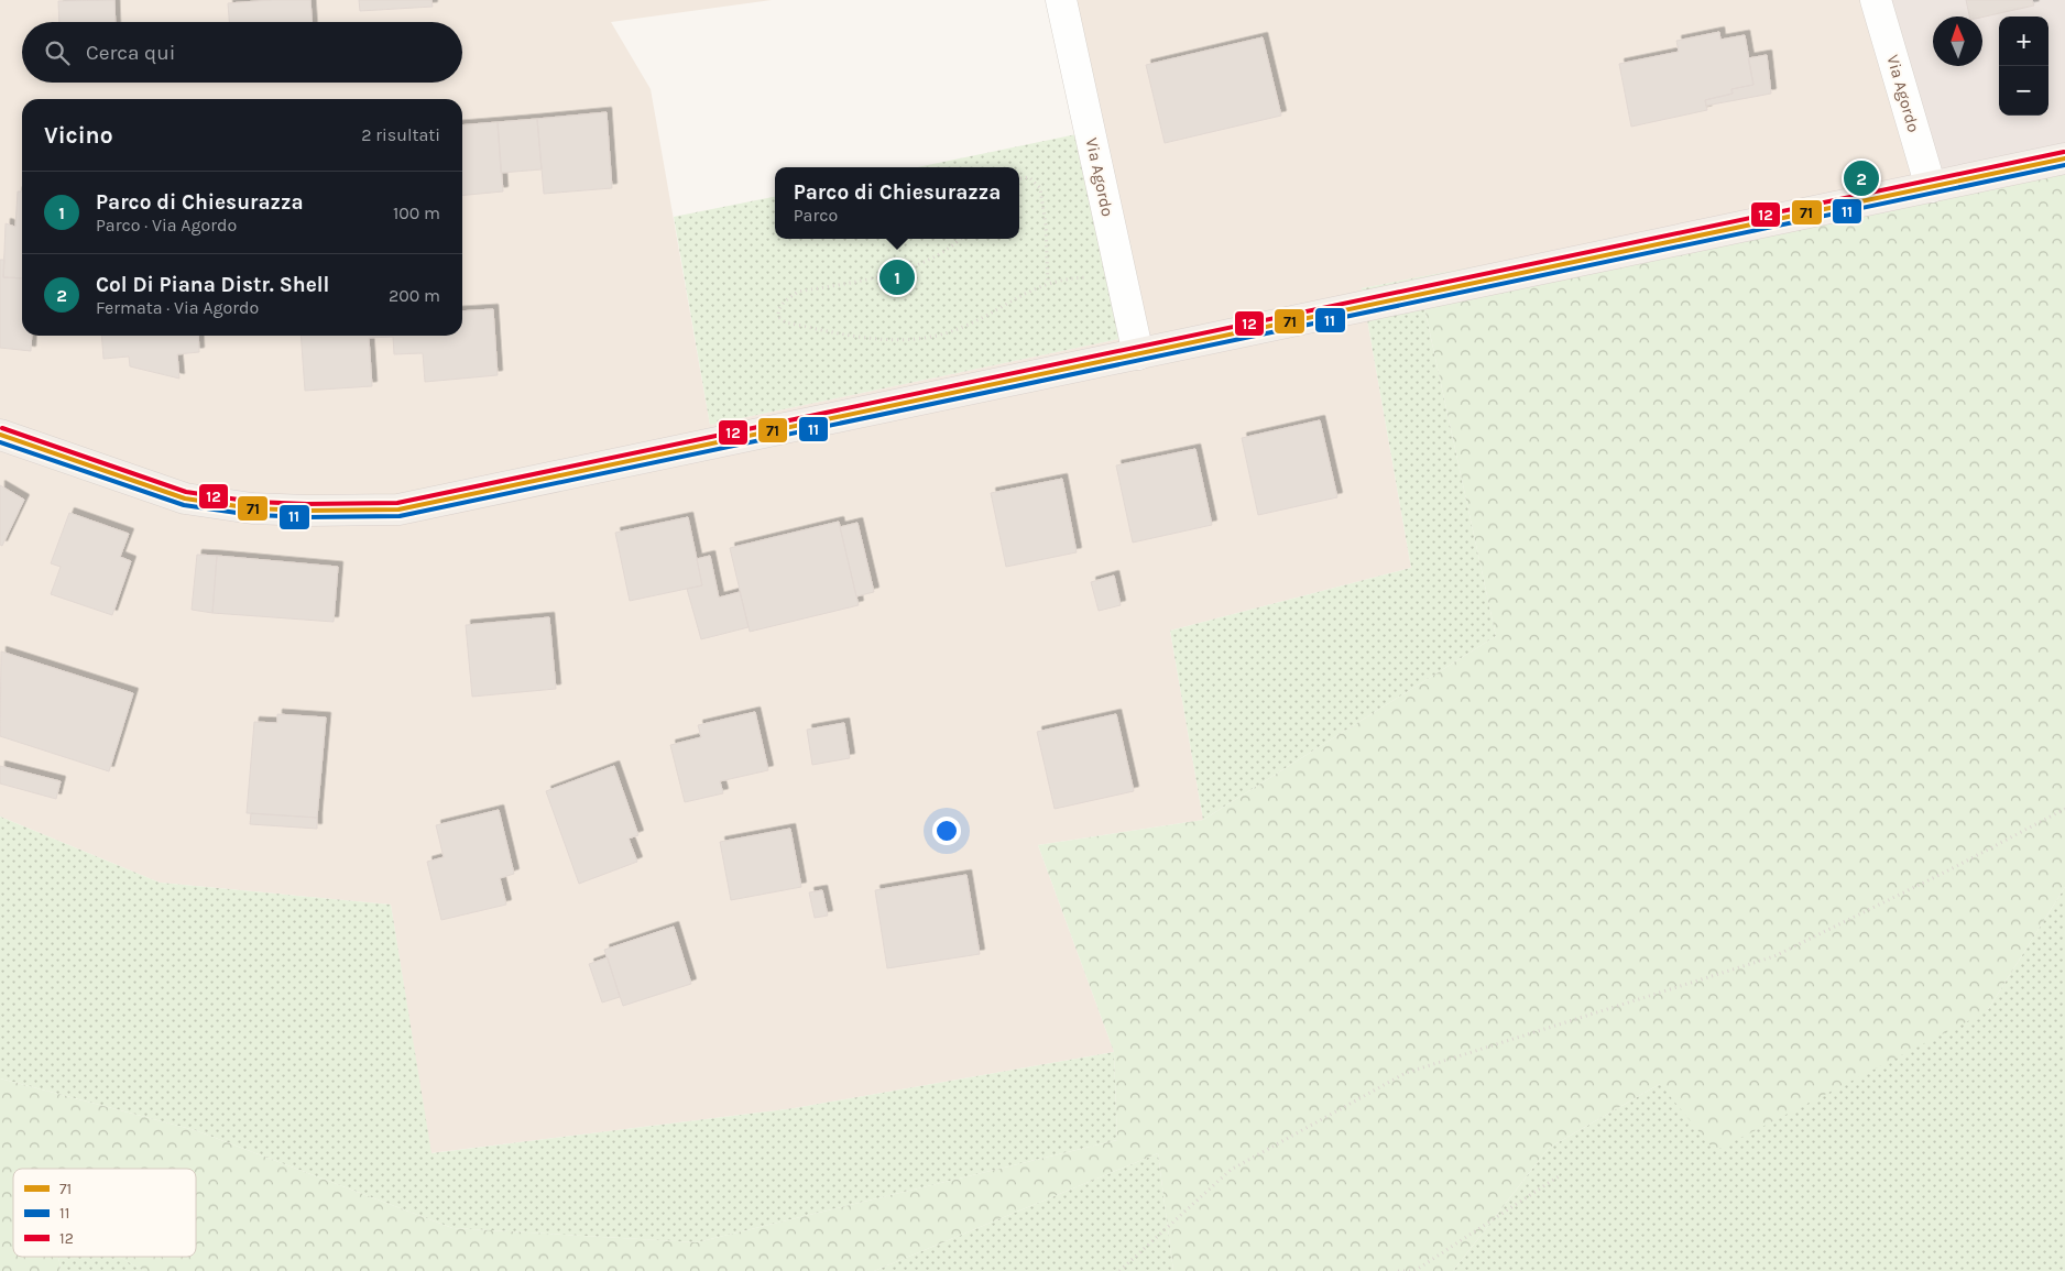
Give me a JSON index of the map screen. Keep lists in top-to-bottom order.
{
  "streets": {
    "street": ["Via Agordo"]
  },
  "lines": ["transit line 12", "transit line 71", "transit line 11"],
  "legend": ["71", "11", "12"],
  "north": "top",
  "page": {
    "map_buttons": ["+", "−"],
    "search": "Cerca qui",
    "heading": ["Vicino", "2 risultati"],
    "pins": ["2", "1"],
    "popup": ["Parco di Chiesurazza", "Parco"],
    "list": [
      {
        "mark": "1",
        "name": "Parco di Chiesurazza",
        "note": "Parco · Via Agordo",
        "value": "100 m"
      },
      {
        "mark": "2",
        "name": "Col Di Piana Distr. Shell",
        "note": "Fermata · Via Agordo",
        "value": "200 m"
      }
    ]
  }
}
